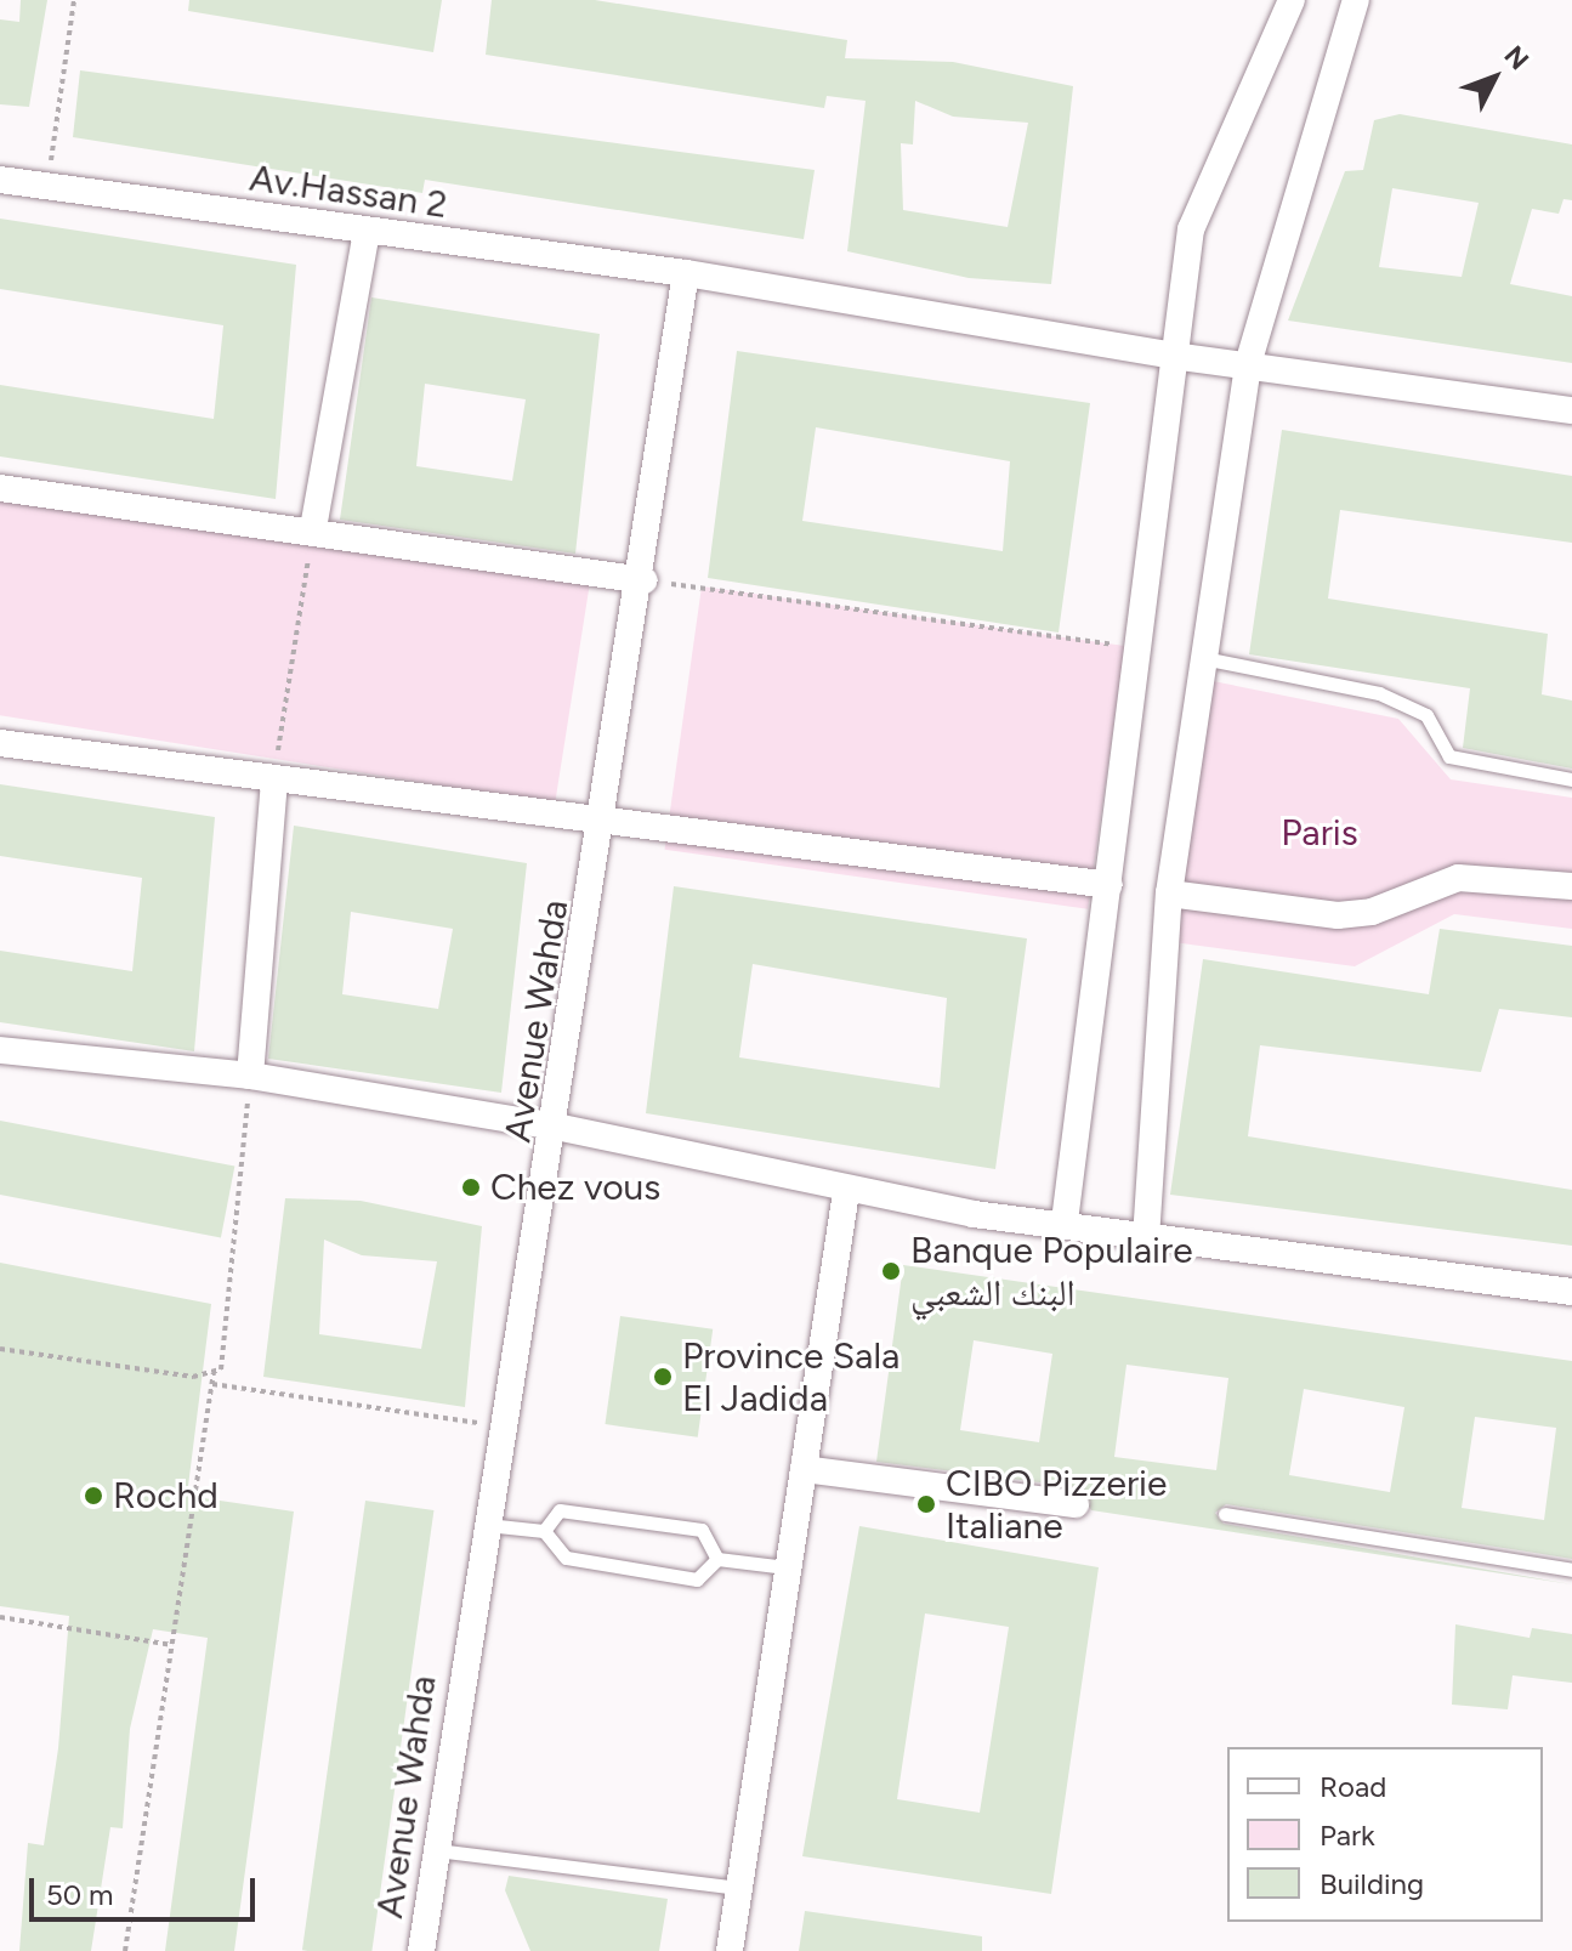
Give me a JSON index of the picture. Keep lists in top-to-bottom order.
{
  "streets": {
    "street": ["Av.Hassan 2", "Avenue Wahda"]
  },
  "crossings": [
    ["Av.Hassan 2", "Avenue Wahda"]
  ],
  "parks": ["Paris"],
  "places": [
    "Chez vous",
    "Banque Populaire البنك الشعبي",
    "Province Sala El Jadida",
    "Rochd",
    "CIBO Pizzerie Italiane"
  ],
  "legend": ["Road", "Park", "Building"],
  "scale_bar": "50 m",
  "north": "top right"
}
